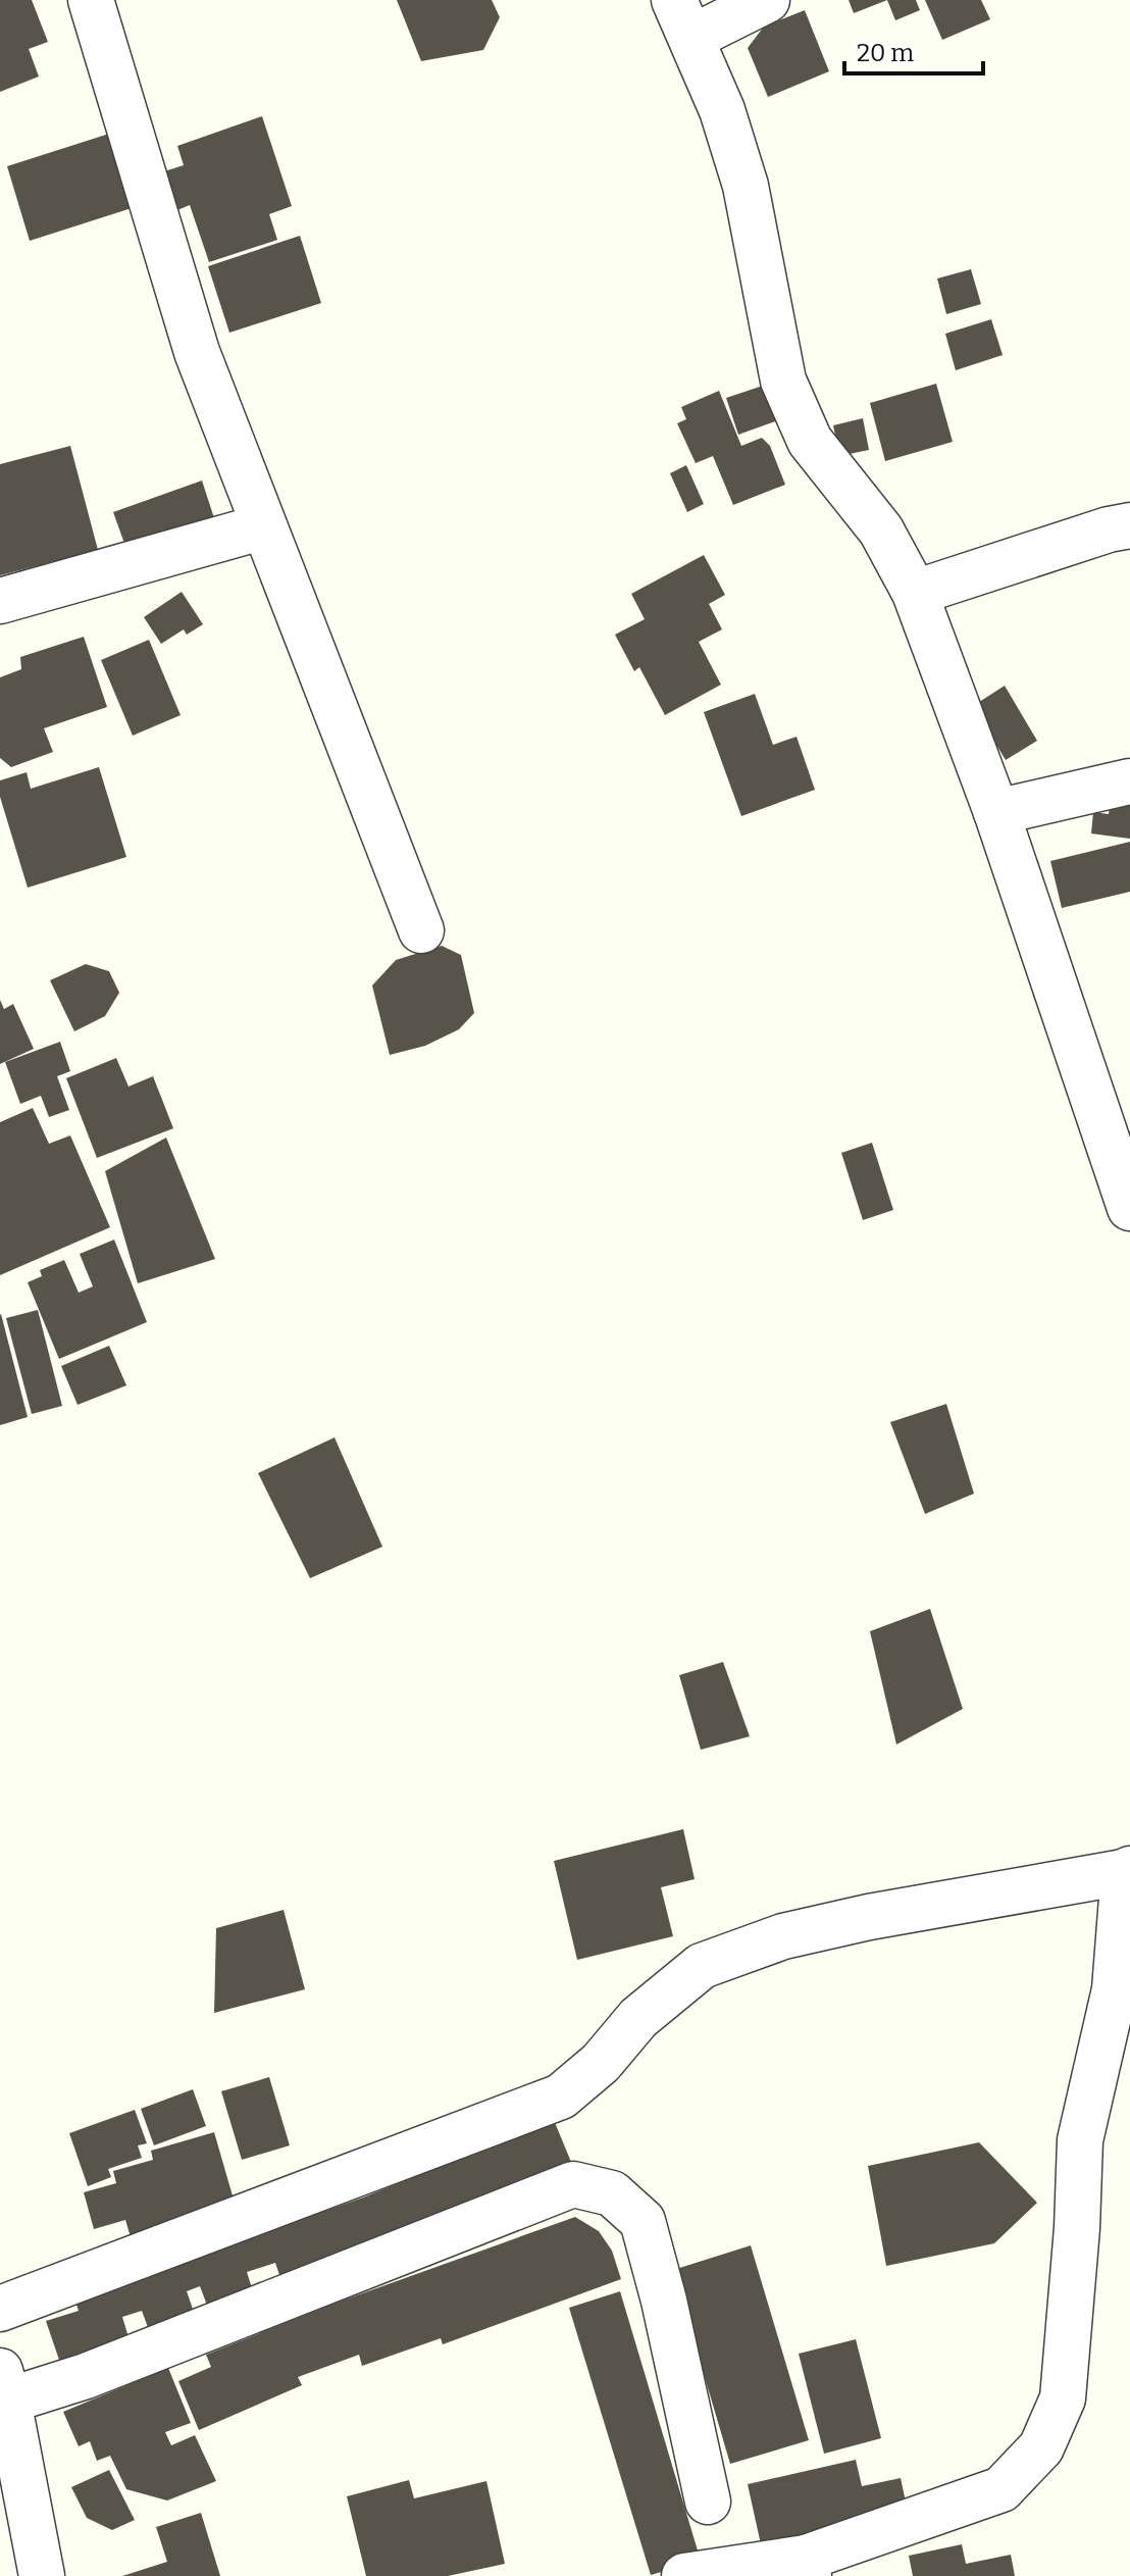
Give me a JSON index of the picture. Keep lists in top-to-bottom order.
{
  "scale_bar": "20 m"
}
